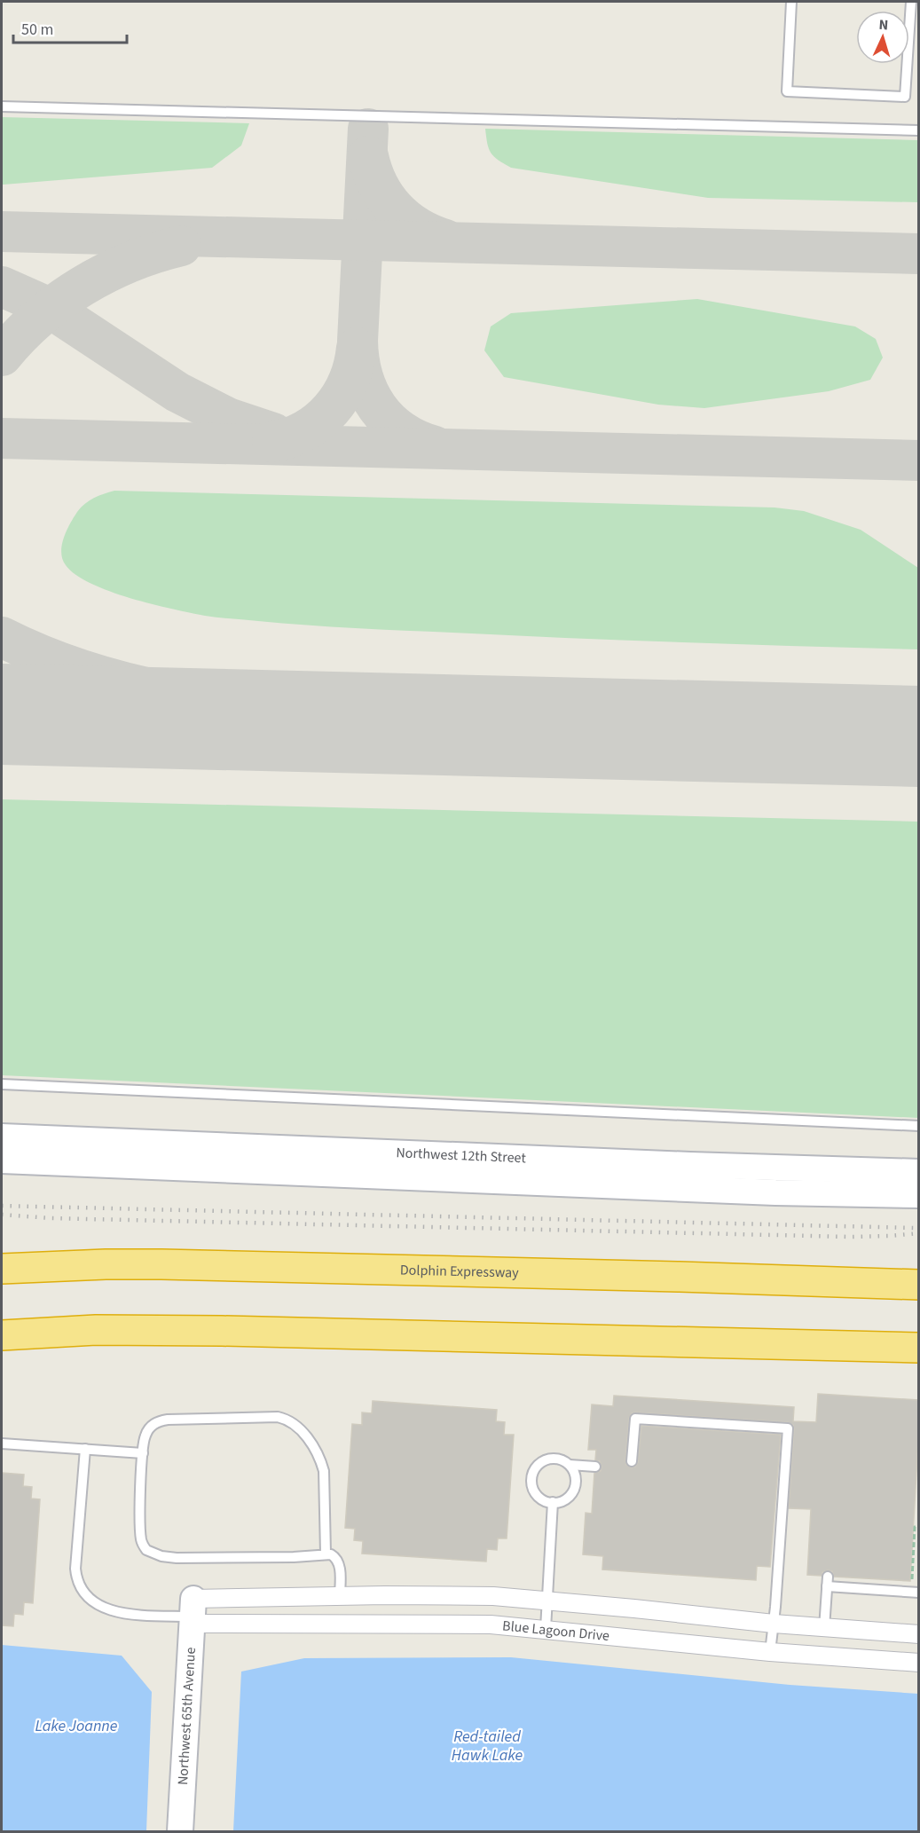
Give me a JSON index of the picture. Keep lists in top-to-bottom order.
{
  "streets": {
    "highway": ["Dolphin Expressway"],
    "main road": ["Northwest 12th Street", "Northwest 65th Avenue"],
    "street": ["Blue Lagoon Drive"]
  },
  "crossings": [
    ["Blue Lagoon Drive", "Northwest 65th Avenue"]
  ],
  "water": ["Lake Joanne", "Red-tailed Hawk Lake"],
  "scale_bar": "50 m",
  "north": "top"
}
